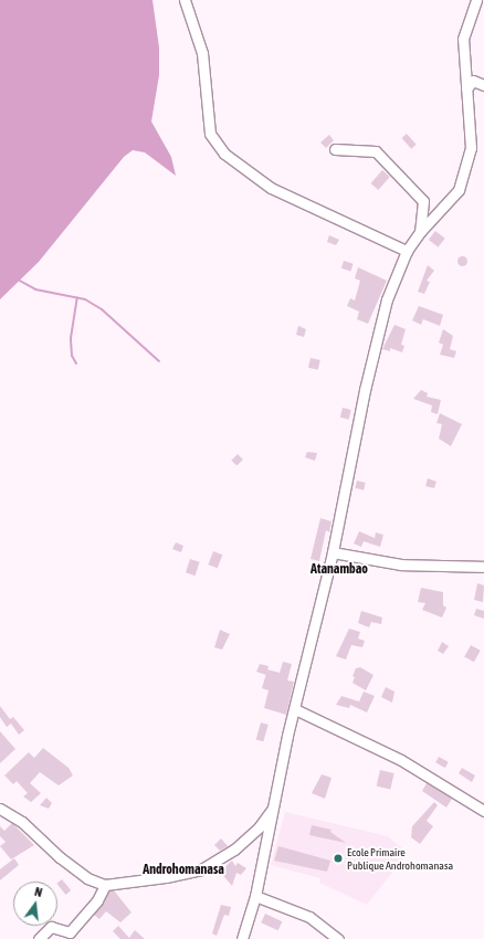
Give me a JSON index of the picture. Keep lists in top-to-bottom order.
{
  "districts": ["Atanambao", "Androhomanasa"],
  "places": ["Ecole Primaire Publique Androhomanasa"],
  "north": "top"
}
